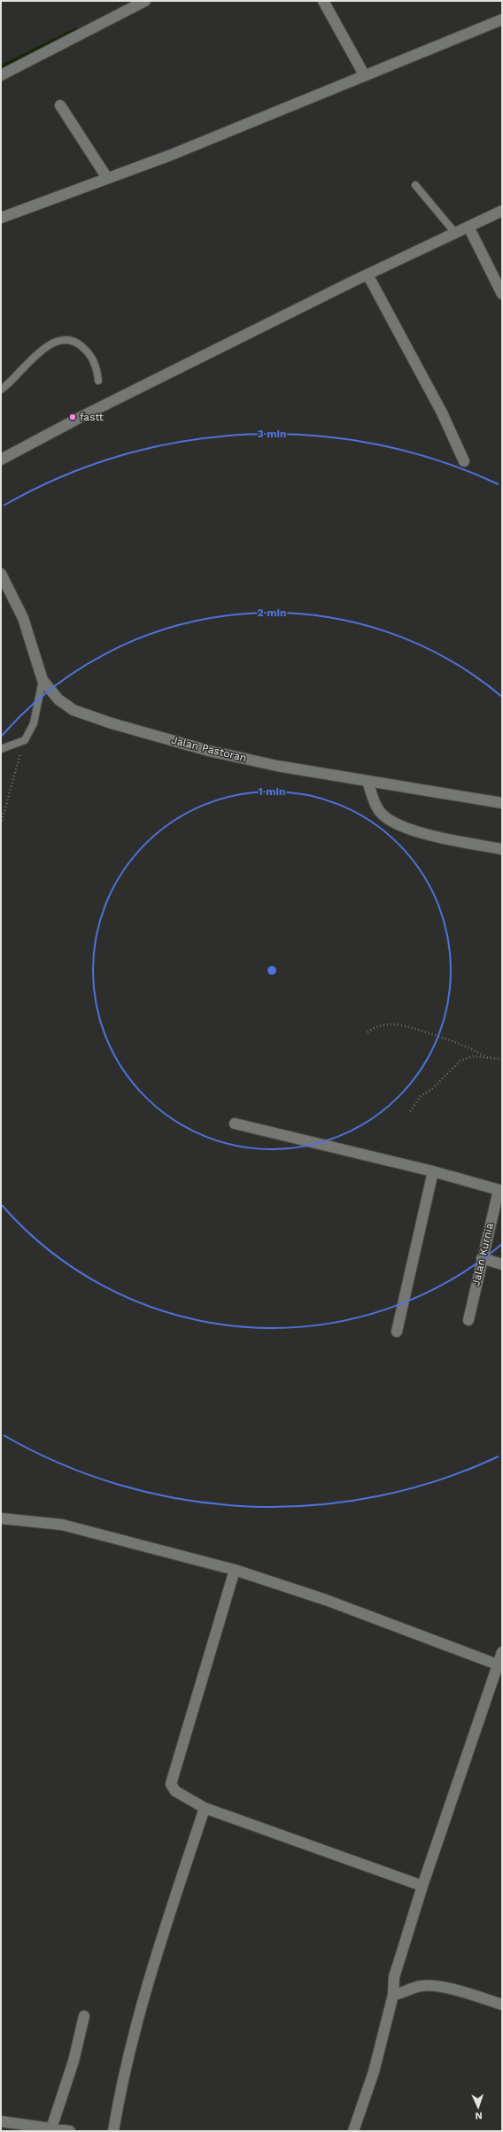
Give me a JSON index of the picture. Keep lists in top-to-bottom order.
{
  "streets": {
    "street": ["Jalan Pastoran", "Jalan Kurnia"]
  },
  "places": ["fastt"],
  "north": "bottom",
  "rings": ["3 min", "2 min", "1 min"]
}
